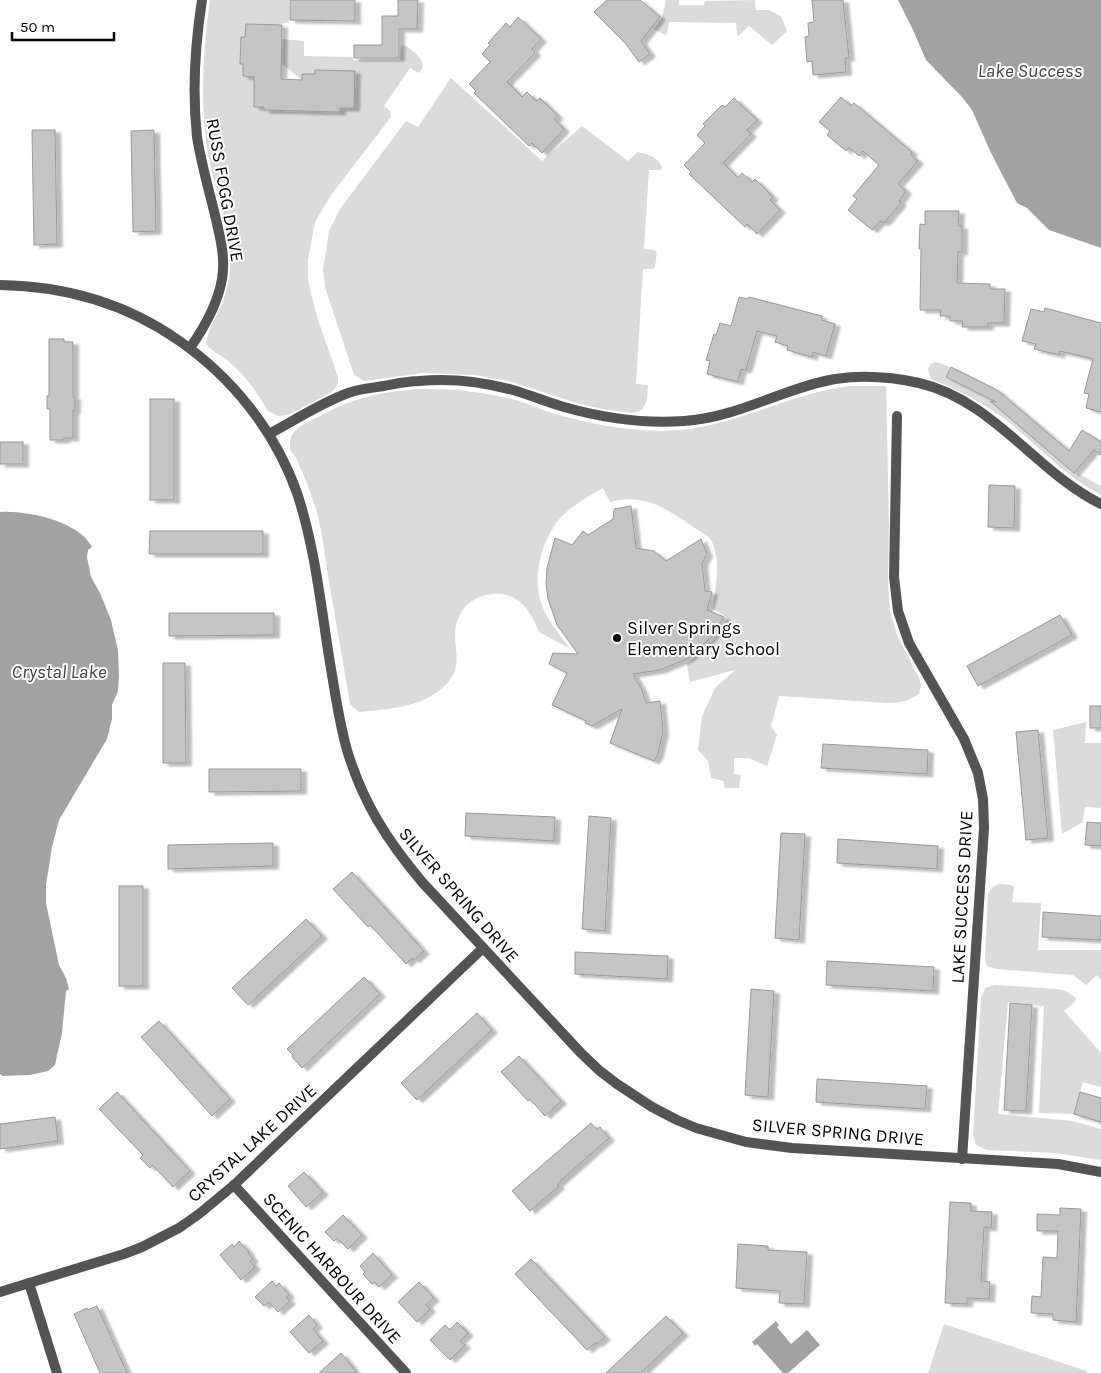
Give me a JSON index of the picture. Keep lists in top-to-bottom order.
{
  "streets": {
    "street": [
      "RUSS FOGG DRIVE",
      "SILVER SPRING DRIVE",
      "LAKE SUCCESS DRIVE",
      "CRYSTAL LAKE DRIVE",
      "SCENIC HARBOUR DRIVE"
    ]
  },
  "crossings": [
    ["RUSS FOGG DRIVE", "SILVER SPRING DRIVE"],
    ["SILVER SPRING DRIVE", "LAKE SUCCESS DRIVE"],
    ["SILVER SPRING DRIVE", "CRYSTAL LAKE DRIVE"],
    ["CRYSTAL LAKE DRIVE", "SCENIC HARBOUR DRIVE"]
  ],
  "water": ["Lake Success", "Crystal Lake"],
  "places": ["Silver Springs Elementary School"],
  "scale_bar": "50 m"
}
